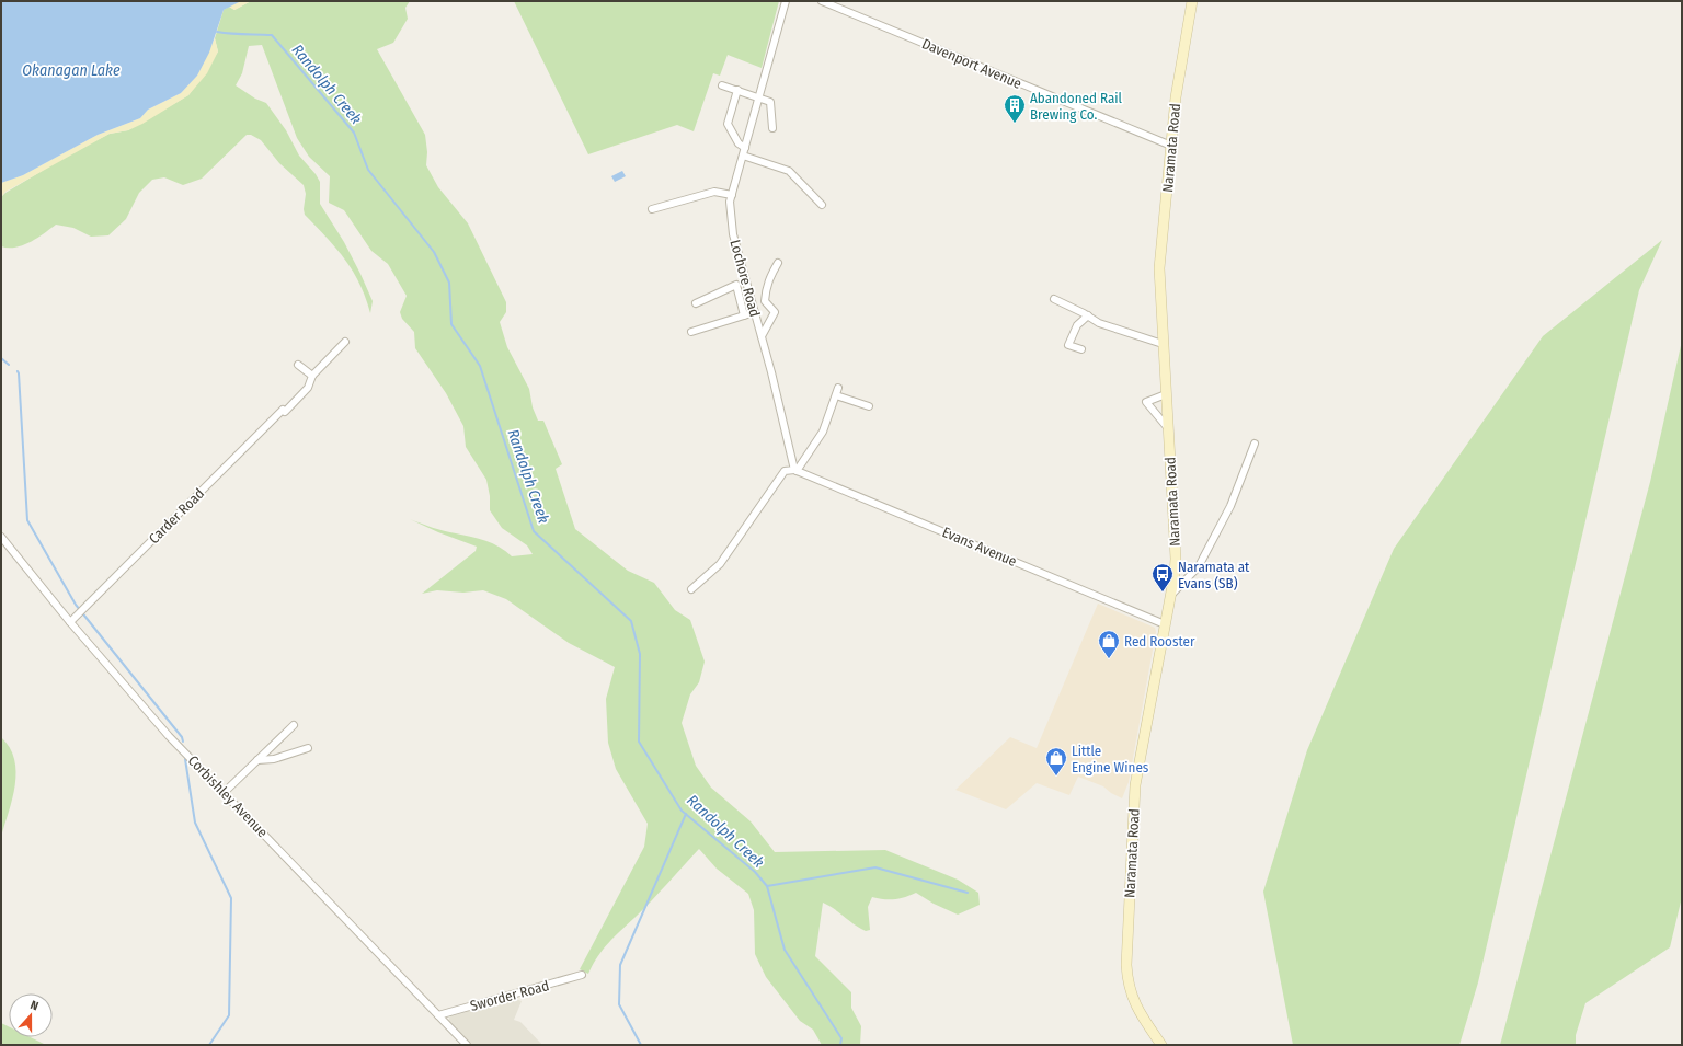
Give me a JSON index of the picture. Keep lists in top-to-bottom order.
{
  "streets": {
    "main road": ["Naramata Road"],
    "street": [
      "Davenport Avenue",
      "Lochore Road",
      "Carder Road",
      "Evans Avenue",
      "Corbishley Avenue",
      "Sworder Road"
    ]
  },
  "crossings": [
    ["Davenport Avenue", "Naramata Road"],
    ["Naramata Road", "Evans Avenue"],
    ["Lochore Road", "Evans Avenue"],
    ["Carder Road", "Corbishley Avenue"],
    ["Corbishley Avenue", "Sworder Road"]
  ],
  "water": ["Okanagan Lake", "Randolph Creek"],
  "places": {
    "building": ["Abandoned Rail Brewing Co."],
    "bus stop": ["Naramata at Evans (SB)"],
    "shop": ["Red Rooster", "Little Engine Wines"]
  },
  "north": "top"
}
